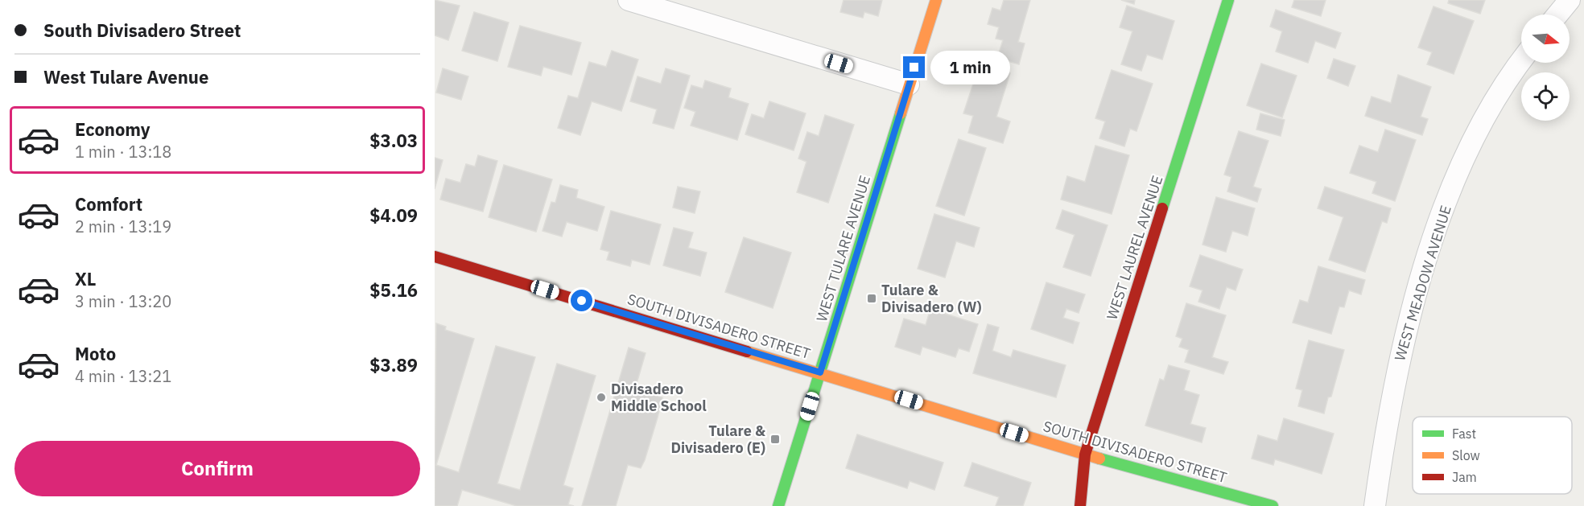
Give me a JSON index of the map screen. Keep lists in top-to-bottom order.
{
  "streets": {
    "street": [
      "WEST LAUREL AVENUE",
      "WEST TULARE AVENUE",
      "WEST MEADOW AVENUE",
      "SOUTH DIVISADERO STREET"
    ]
  },
  "crossings": [
    ["WEST LAUREL AVENUE", "SOUTH DIVISADERO STREET"],
    ["WEST TULARE AVENUE", "SOUTH DIVISADERO STREET"]
  ],
  "places": {
    "transit": ["Tulare & Divisadero (W)", "Tulare & Divisadero (E)"],
    "other": ["Divisadero Middle School"]
  },
  "legend": ["Fast", "Slow", "Jam"],
  "north": "right",
  "page": {
    "banner": ["South Divisadero Street", "West Tulare Avenue"],
    "bubble": "1 min",
    "list": [
      {
        "name": "Economy",
        "note": "1 min · 13:18",
        "value": "$3.03"
      },
      {
        "name": "Comfort",
        "note": "2 min · 13:19",
        "value": "$4.09"
      },
      {
        "name": "XL",
        "note": "3 min · 13:20",
        "value": "$5.16"
      },
      {
        "name": "Moto",
        "note": "4 min · 13:21",
        "value": "$3.89"
      }
    ],
    "buttons": "Confirm"
  }
}
